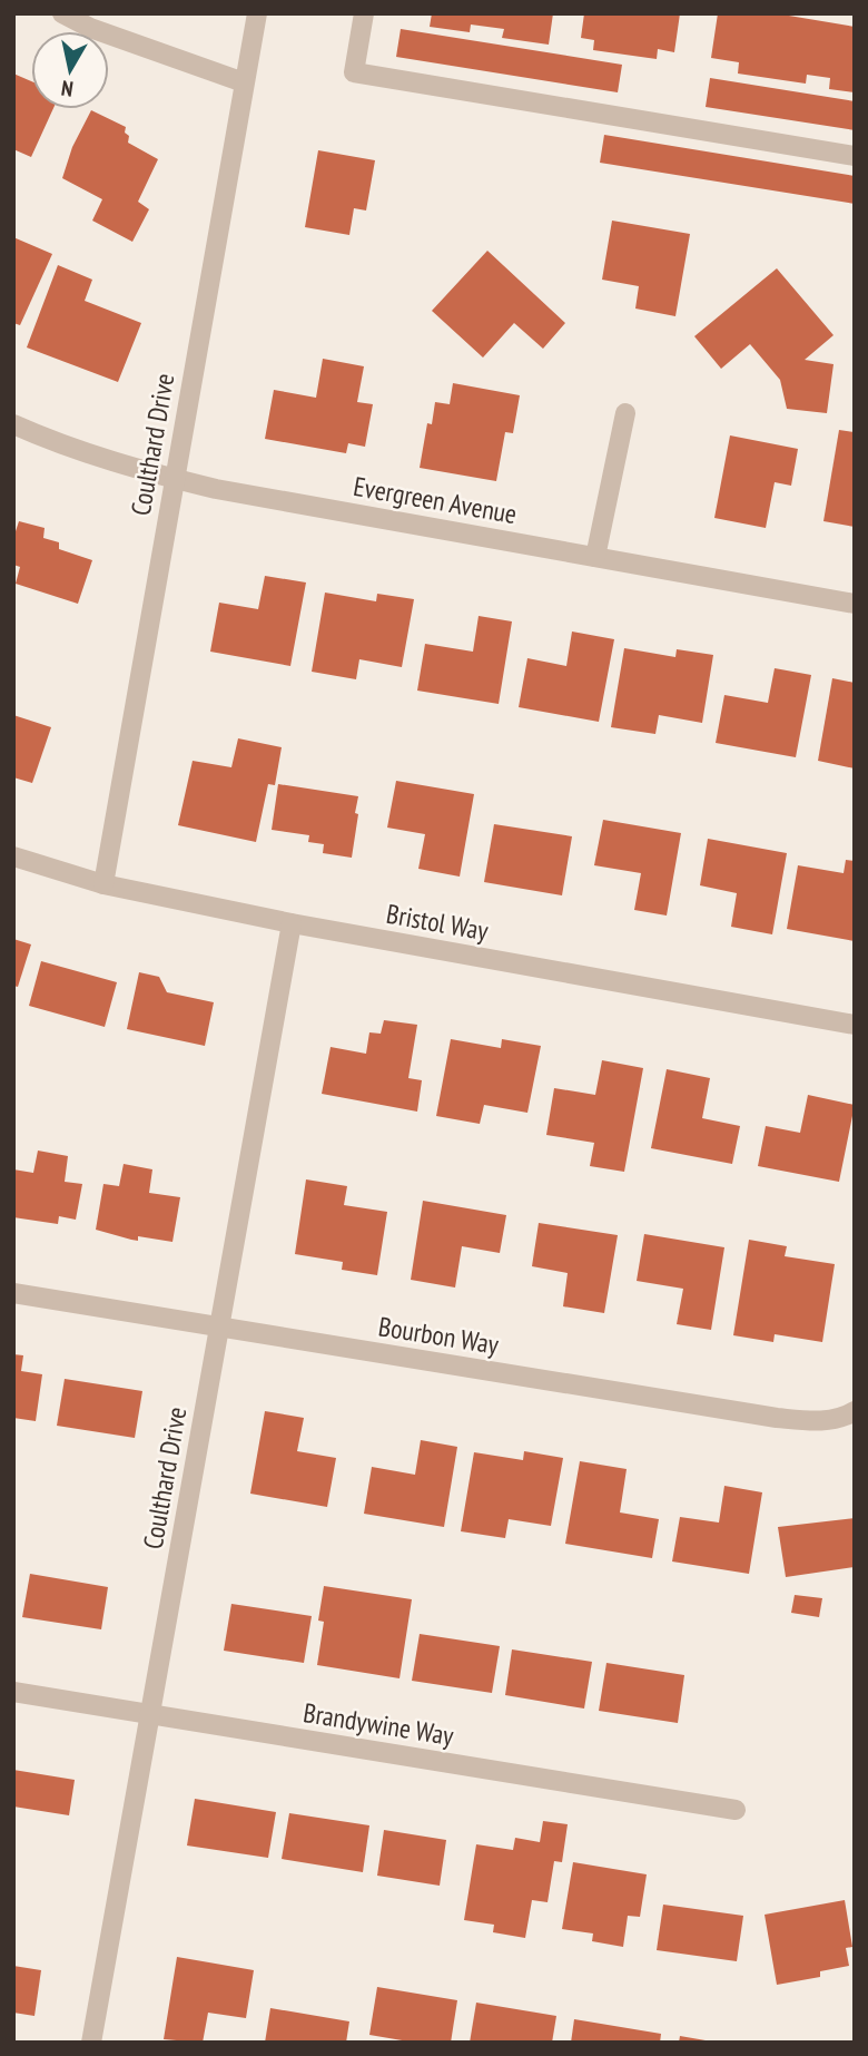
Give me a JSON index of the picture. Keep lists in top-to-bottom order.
{
  "streets": {
    "street": [
      "Coulthard Drive",
      "Evergreen Avenue",
      "Bristol Way",
      "Bourbon Way",
      "Brandywine Way"
    ]
  },
  "crossings": [
    ["Coulthard Drive", "Evergreen Avenue"],
    ["Coulthard Drive", "Bristol Way"],
    ["Coulthard Drive", "Bourbon Way"],
    ["Coulthard Drive", "Brandywine Way"]
  ],
  "north": "bottom"
}
